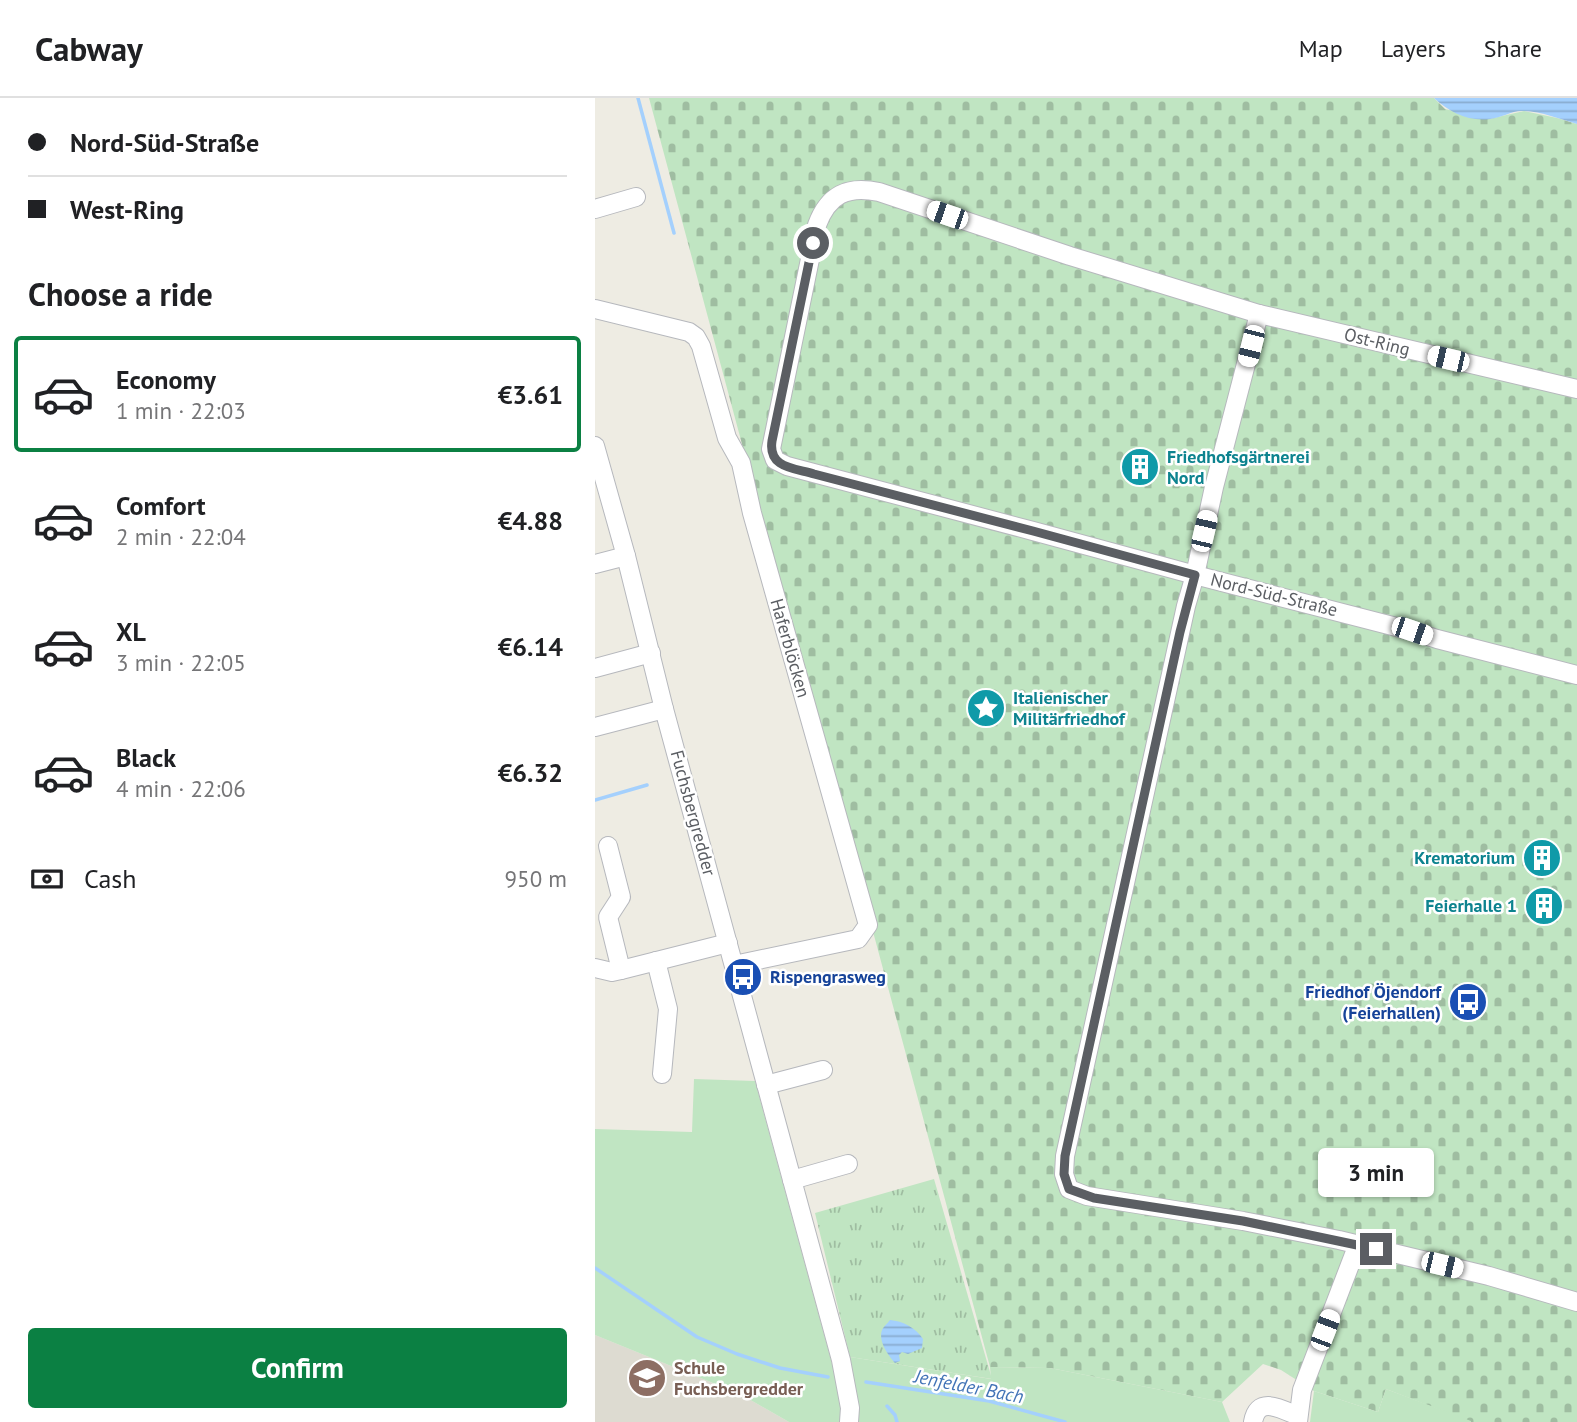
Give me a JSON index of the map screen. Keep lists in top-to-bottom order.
{
  "streets": {
    "street": [
      "Ost-Ring",
      "Nord-Süd-Straße",
      "Haferblöcken",
      "Fuchsbergredder"
    ]
  },
  "crossings": [
    ["Ost-Ring", "Nord-Süd-Straße"],
    ["Haferblöcken", "Fuchsbergredder"]
  ],
  "water": ["Jenfelder Bach"],
  "places": {
    "building": ["Friedhofsgärtnerei Nord", "Krematorium", "Feierhalle 1"],
    "place": ["Italienischer Militärfriedhof"],
    "bus stop": ["Rispengrasweg", "Friedhof Öjendorf (Feierhallen)"],
    "school or university": ["Schule Fuchsbergredder"]
  },
  "page": {
    "header": "Cabway",
    "nav": ["Map", "Layers", "Share"],
    "banner": ["Nord-Süd-Straße", "West-Ring"],
    "heading": "Choose a ride",
    "list": [
      {
        "name": "Economy",
        "note": "1 min · 22:03",
        "value": "€3.61"
      },
      {
        "name": "Comfort",
        "note": "2 min · 22:04",
        "value": "€4.88"
      },
      {
        "name": "XL",
        "note": "3 min · 22:05",
        "value": "€6.14"
      },
      {
        "name": "Black",
        "note": "4 min · 22:06",
        "value": "€6.32"
      }
    ],
    "pay": ["Cash", "950 m"],
    "bubble": "3 min",
    "buttons": "Confirm"
  }
}
